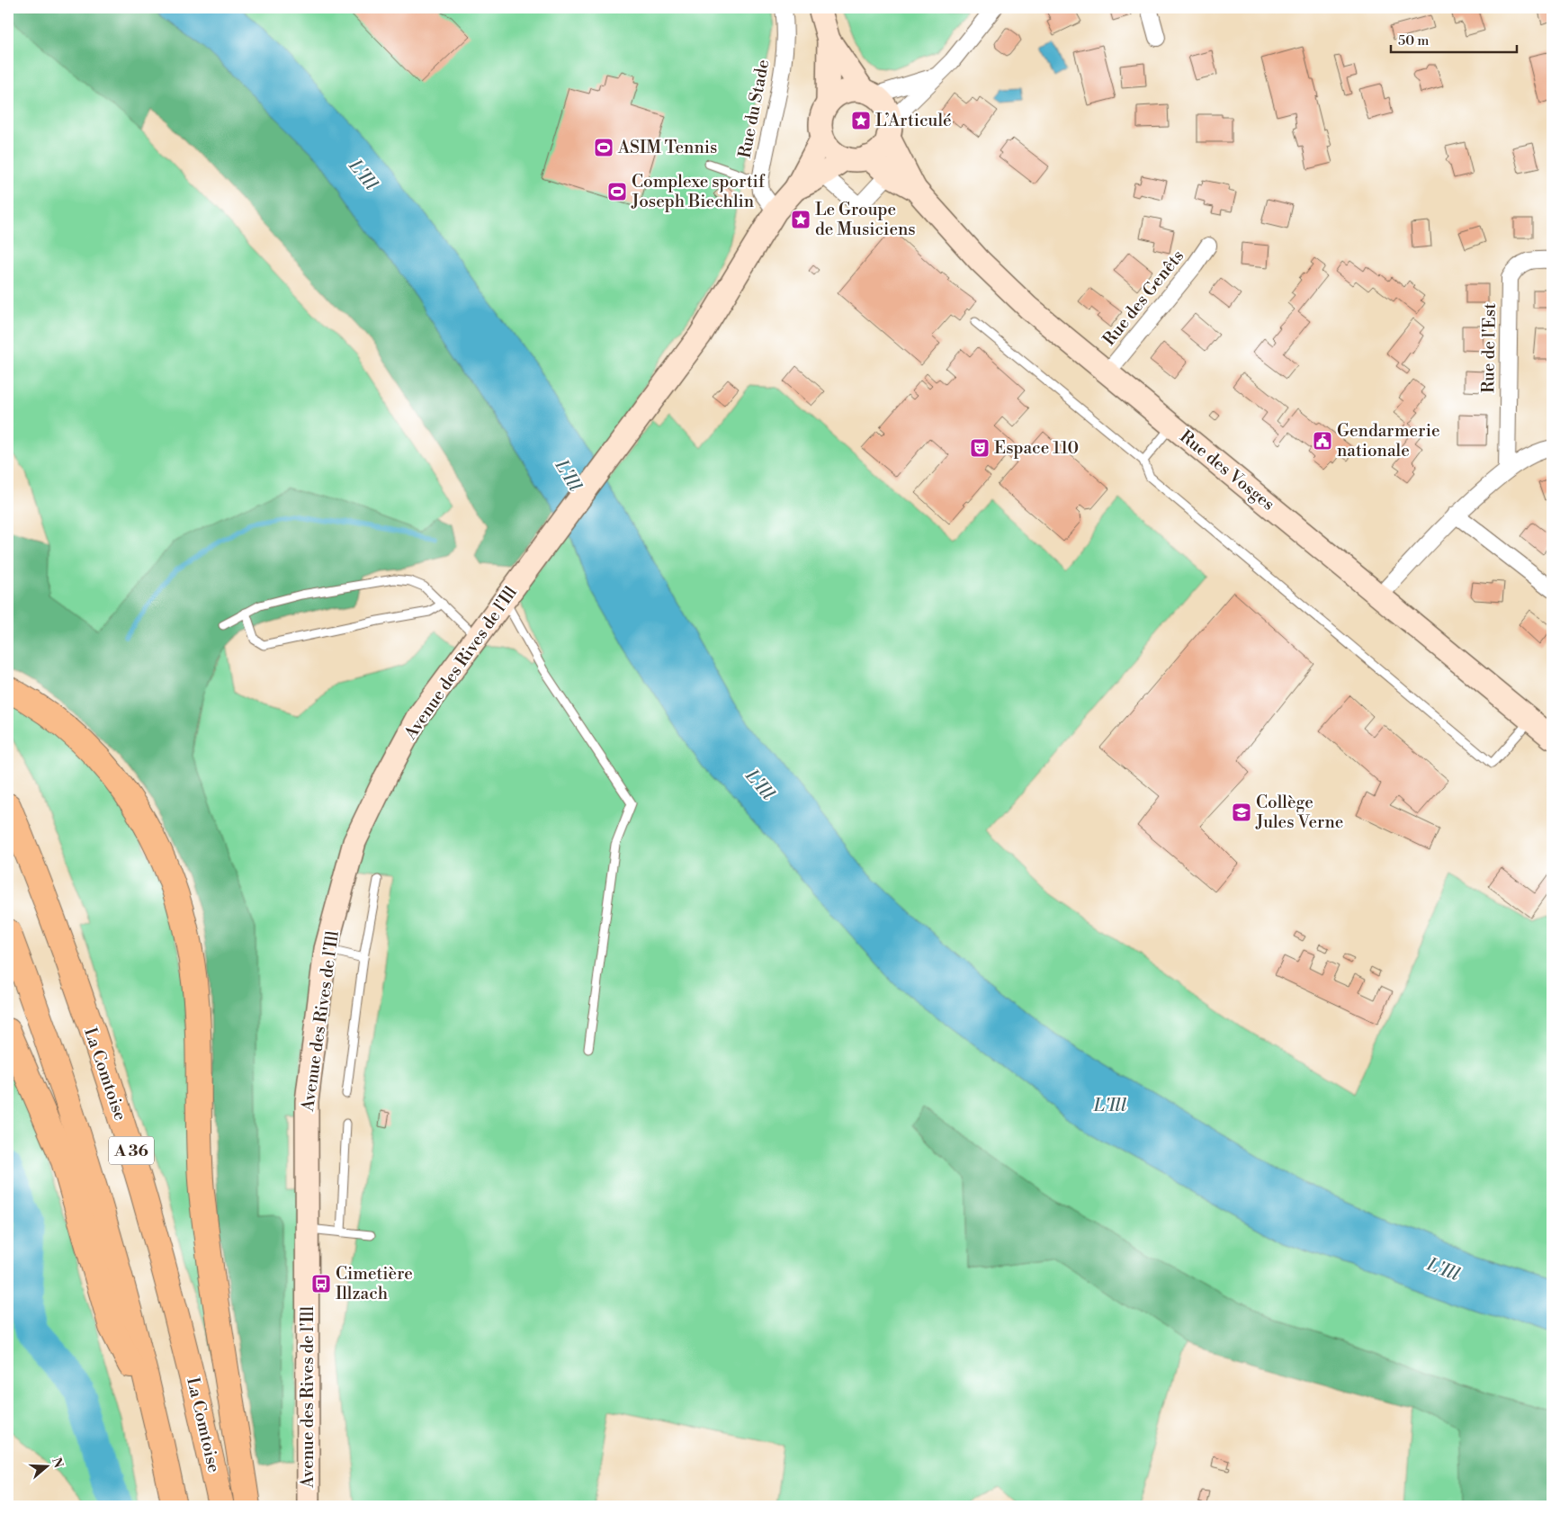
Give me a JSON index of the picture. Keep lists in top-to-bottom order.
{
  "streets": {
    "highway": ["La Comtoise", "A 36"],
    "street": [
      "Rue du Stade",
      "Rue des Genêts",
      "Rue de l'Est",
      "Rue des Vosges",
      "Avenue des Rives de l'Ill"
    ]
  },
  "crossings": [
    ["Rue du Stade", "Avenue des Rives de l'Ill"],
    ["Rue des Genêts", "Rue des Vosges"],
    ["Rue des Vosges", "Avenue des Rives de l'Ill"]
  ],
  "water": ["L'Ill"],
  "places": {
    "place": ["L’Articulé", "Le Groupe de Musiciens"],
    "sports": ["ASIM Tennis", "Complexe sportif Joseph Biechlin"],
    "public building": ["Gendarmerie nationale"],
    "theatre": ["Espace 110"],
    "school or university": ["Collège Jules Verne"],
    "bus stop": ["Cimetière Illzach"]
  },
  "scale_bar": "50 m",
  "north": "right"
}
